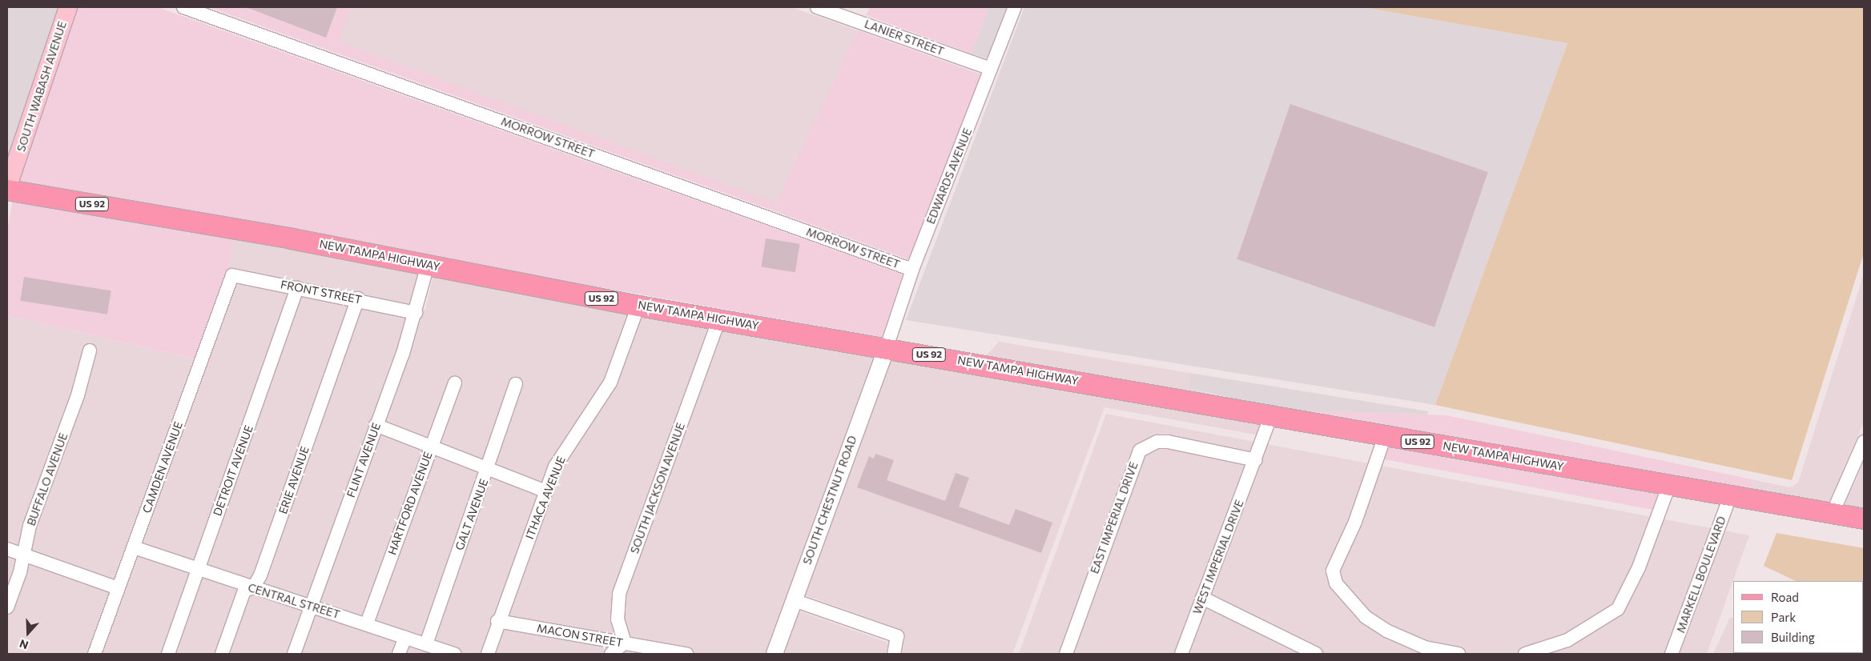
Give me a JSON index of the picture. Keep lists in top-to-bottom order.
{
  "streets": {
    "main road": ["SOUTH WABASH AVENUE", "US 92", "NEW TAMPA HIGHWAY"],
    "street": [
      "LANIER STREET",
      "MORROW STREET",
      "EDWARDS AVENUE",
      "FRONT STREET",
      "FLINT AVENUE",
      "CAMDEN AVENUE",
      "DETROIT AVENUE",
      "BUFFALO AVENUE",
      "ERIE AVENUE",
      "SOUTH JACKSON AVENUE",
      "ITHACA AVENUE",
      "SOUTH CHESTNUT ROAD",
      "HARTFORD AVENUE",
      "GALT AVENUE",
      "EAST IMPERIAL DRIVE",
      "WEST IMPERIAL DRIVE",
      "MARKELL BOULEVARD",
      "CENTRAL STREET",
      "MACON STREET"
    ]
  },
  "crossings": [
    ["LANIER STREET", "EDWARDS AVENUE"],
    ["SOUTH WABASH AVENUE", "NEW TAMPA HIGHWAY"],
    ["MORROW STREET", "EDWARDS AVENUE"],
    ["EDWARDS AVENUE", "NEW TAMPA HIGHWAY"],
    ["EDWARDS AVENUE", "SOUTH CHESTNUT ROAD"],
    ["NEW TAMPA HIGHWAY", "FLINT AVENUE"],
    ["NEW TAMPA HIGHWAY", "SOUTH JACKSON AVENUE"],
    ["NEW TAMPA HIGHWAY", "ITHACA AVENUE"],
    ["NEW TAMPA HIGHWAY", "SOUTH CHESTNUT ROAD"],
    ["NEW TAMPA HIGHWAY", "WEST IMPERIAL DRIVE"],
    ["NEW TAMPA HIGHWAY", "MARKELL BOULEVARD"],
    ["FRONT STREET", "FLINT AVENUE"],
    ["FRONT STREET", "CAMDEN AVENUE"],
    ["FRONT STREET", "DETROIT AVENUE"],
    ["FRONT STREET", "ERIE AVENUE"],
    ["FLINT AVENUE", "CENTRAL STREET"],
    ["CAMDEN AVENUE", "CENTRAL STREET"],
    ["DETROIT AVENUE", "CENTRAL STREET"],
    ["ERIE AVENUE", "CENTRAL STREET"],
    ["SOUTH JACKSON AVENUE", "MACON STREET"],
    ["ITHACA AVENUE", "MACON STREET"],
    ["HARTFORD AVENUE", "CENTRAL STREET"],
    ["GALT AVENUE", "CENTRAL STREET"],
    ["EAST IMPERIAL DRIVE", "WEST IMPERIAL DRIVE"]
  ],
  "legend": ["Road", "Park", "Building"],
  "north": "bottom"
}
